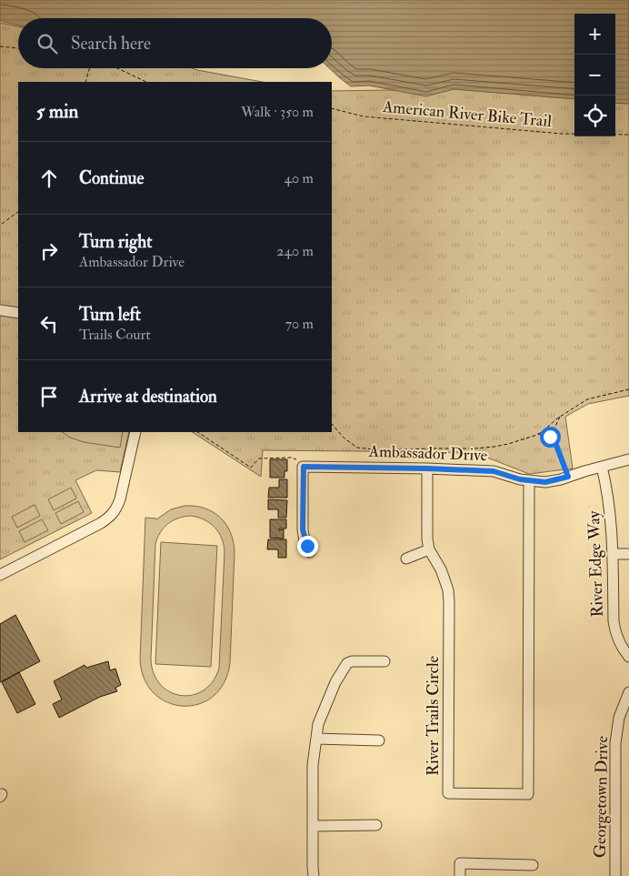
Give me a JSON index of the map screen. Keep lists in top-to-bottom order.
{
  "streets": {
    "street": [
      "Ambassador Drive",
      "River Edge Way",
      "River Trails Circle",
      "Georgetown Drive"
    ],
    "path": ["American River Bike Trail"]
  },
  "crossings": [
    ["Ambassador Drive", "River Edge Way"],
    ["Ambassador Drive", "River Trails Circle"]
  ],
  "page": {
    "map_buttons": ["+", "−"],
    "search": "Search here",
    "heading": ["5 min", "Walk · 350 m"],
    "list": [
      ["Continue", "40 m"],
      ["Turn right", "Ambassador Drive", "240 m"],
      ["Turn left", "Trails Court", "70 m"],
      "Arrive at destination"
    ]
  }
}
